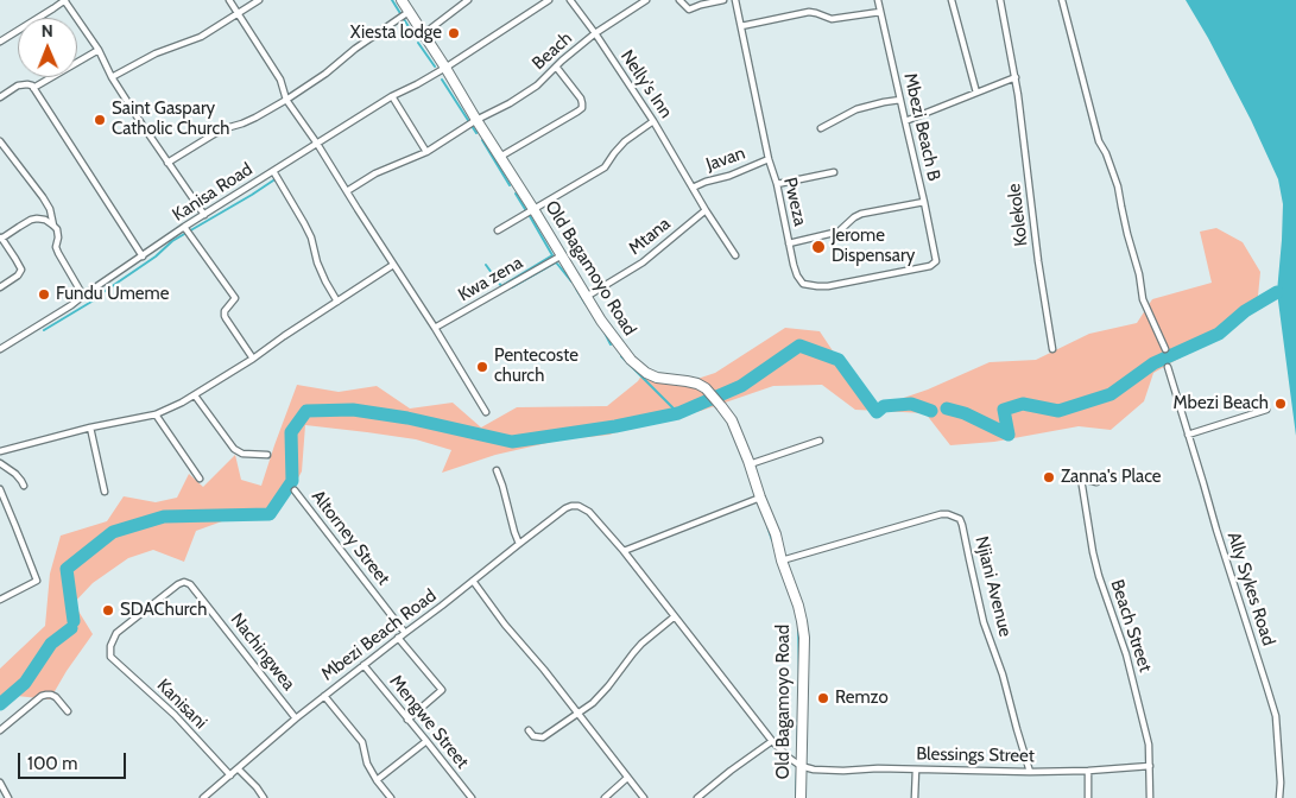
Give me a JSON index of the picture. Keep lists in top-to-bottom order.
{
  "streets": {
    "main road": ["Old Bagamoyo Road"],
    "street": [
      "Beach",
      "Nelly's Inn",
      "Mbezi Beach B",
      "Javan",
      "Kanisa Road",
      "Pweza",
      "Kolekole",
      "Mtana",
      "Kwa zena",
      "Altorney Street",
      "Njiani Avenue",
      "Ally Sykes Road",
      "Beach Street",
      "Mbezi Beach Road",
      "Nachingwea",
      "Kanisani",
      "Mengwe Street",
      "Blessings Street"
    ]
  },
  "crossings": [
    ["Beach", "Nelly's Inn"],
    ["Beach", "Old Bagamoyo Road"],
    ["Nelly's Inn", "Javan"],
    ["Mbezi Beach B", "Pweza"],
    ["Javan", "Pweza"],
    ["Kanisa Road", "Old Bagamoyo Road"],
    ["Mtana", "Old Bagamoyo Road"],
    ["Old Bagamoyo Road", "Kwa zena"],
    ["Old Bagamoyo Road", "Njiani Avenue"],
    ["Old Bagamoyo Road", "Blessings Street"],
    ["Altorney Street", "Mbezi Beach Road"],
    ["Njiani Avenue", "Blessings Street"],
    ["Beach Street", "Blessings Street"],
    ["Mbezi Beach Road", "Nachingwea"],
    ["Mbezi Beach Road", "Kanisani"],
    ["Mbezi Beach Road", "Mengwe Street"],
    ["Nachingwea", "Kanisani"]
  ],
  "places": [
    "Xiesta lodge",
    "Saint Gaspary Catholic Church",
    "Jerome Dispensary",
    "Fundu Umeme",
    "Pentecoste church",
    "Mbezi Beach",
    "Zanna's Place",
    "SDAChurch",
    "Remzo"
  ],
  "scale_bar": "100 m",
  "north": "top"
}
